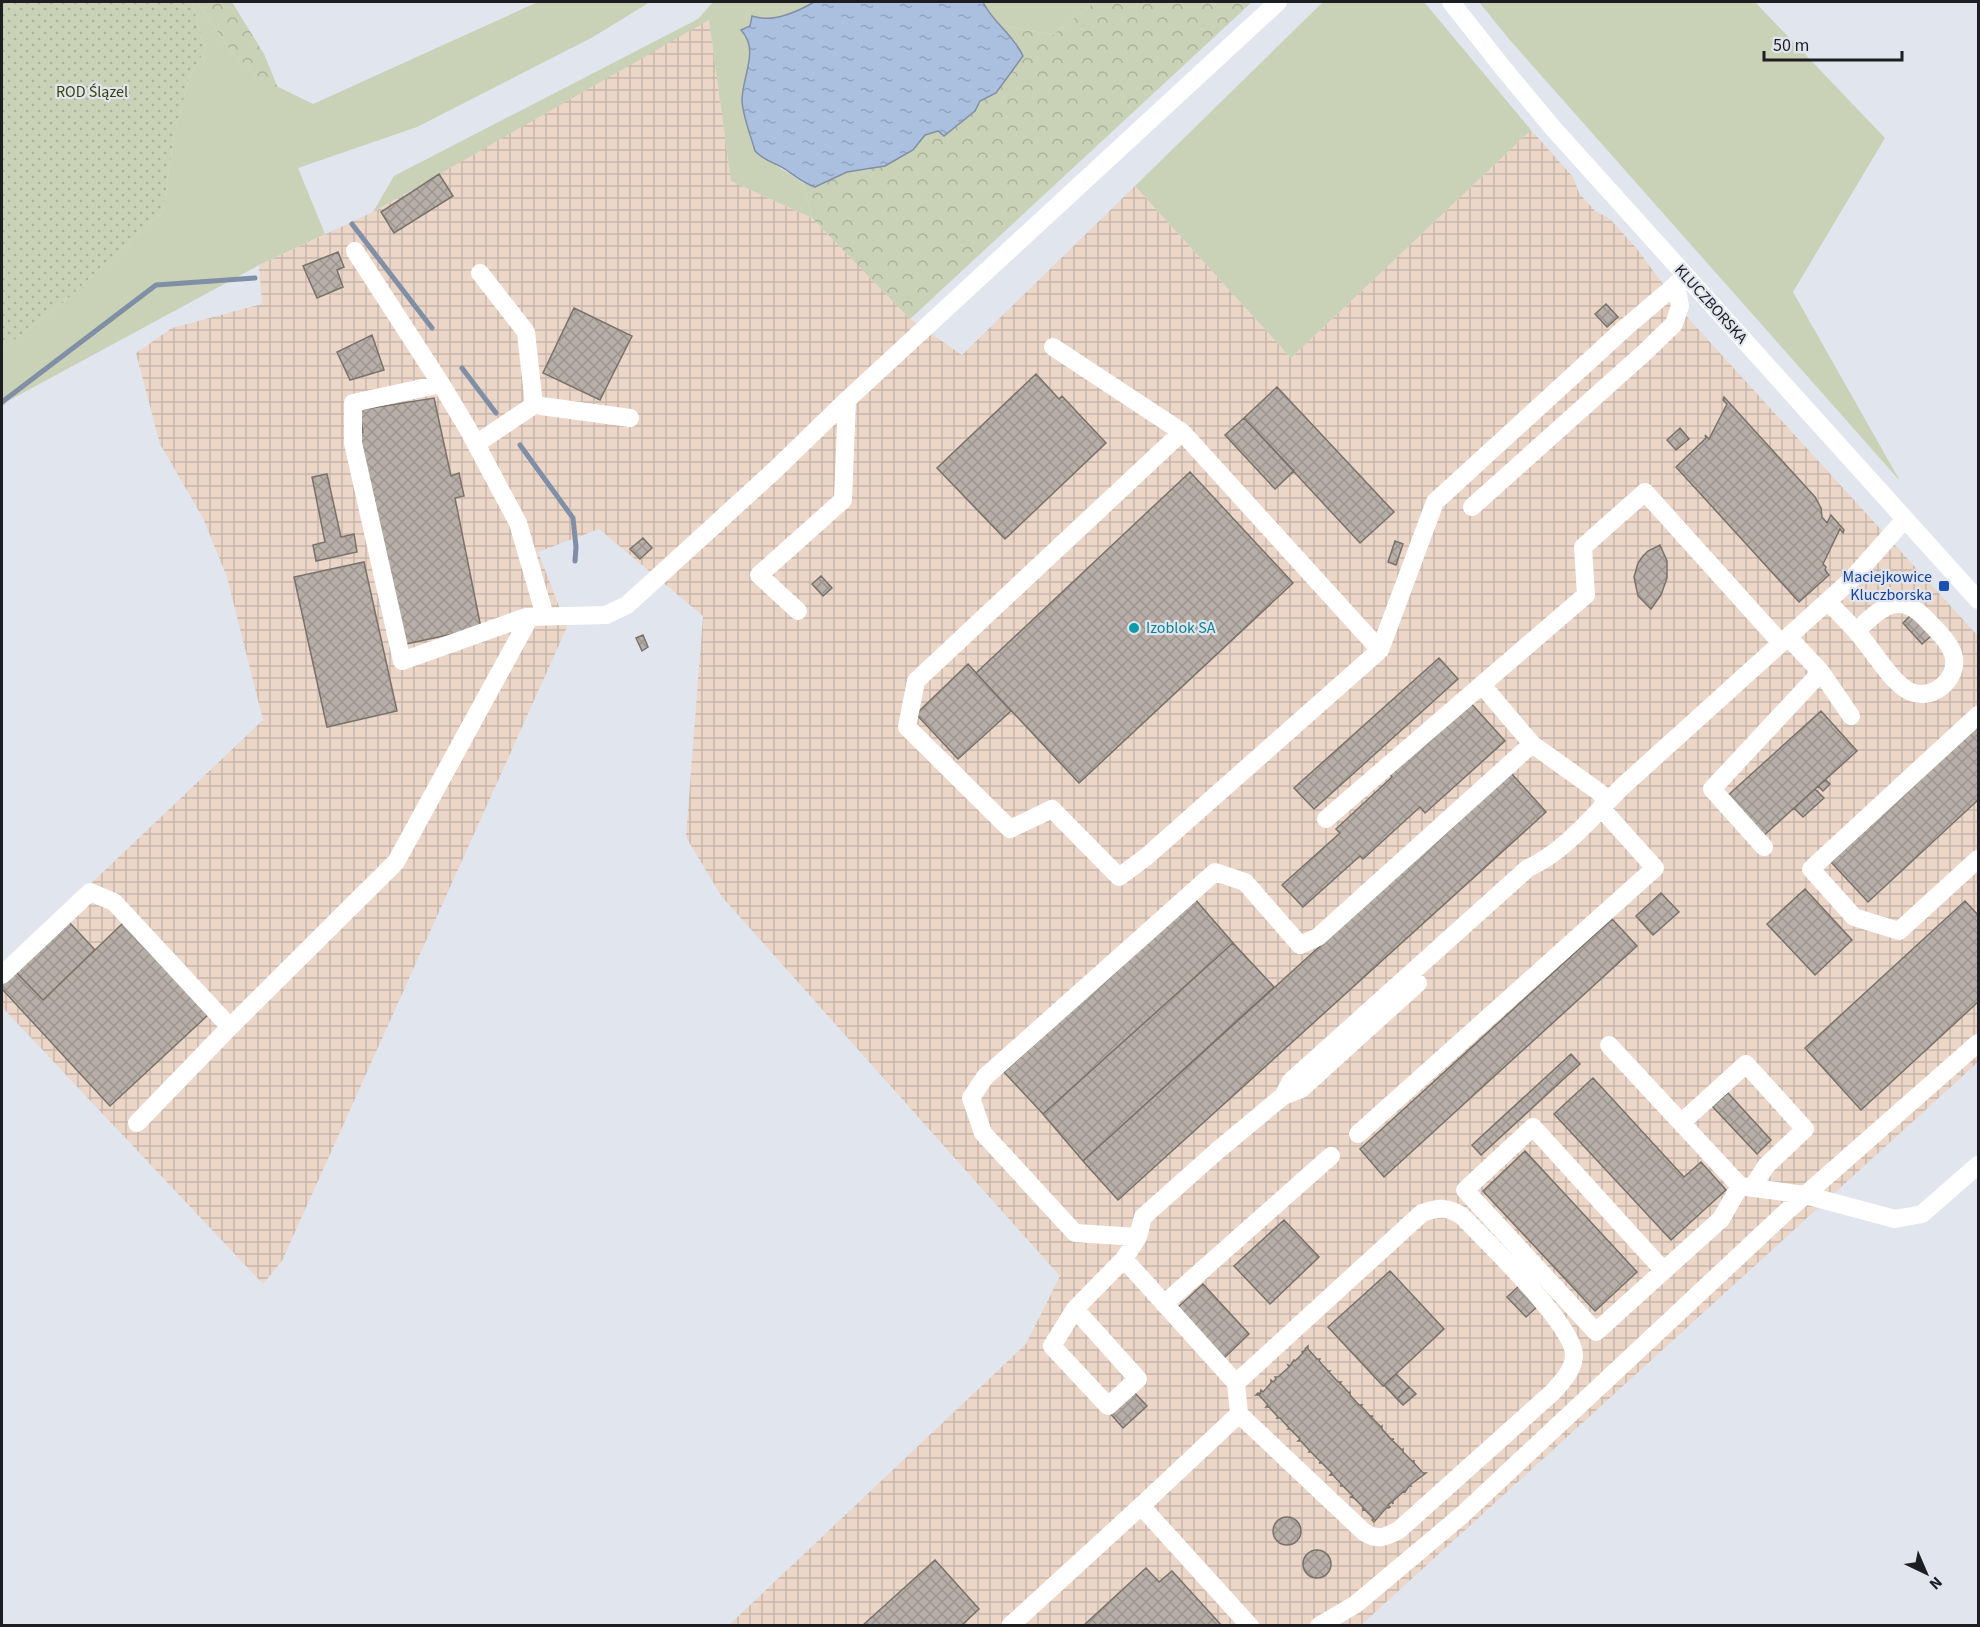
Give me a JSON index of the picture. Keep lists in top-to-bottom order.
{
  "streets": {
    "street": ["KLUCZBORSKA"]
  },
  "parks": ["ROD Ślązel"],
  "places": {
    "transit": ["Maciejkowice Kluczborska"],
    "other": ["Izoblok SA"]
  },
  "scale_bar": "50 m",
  "north": "bottom right"
}
